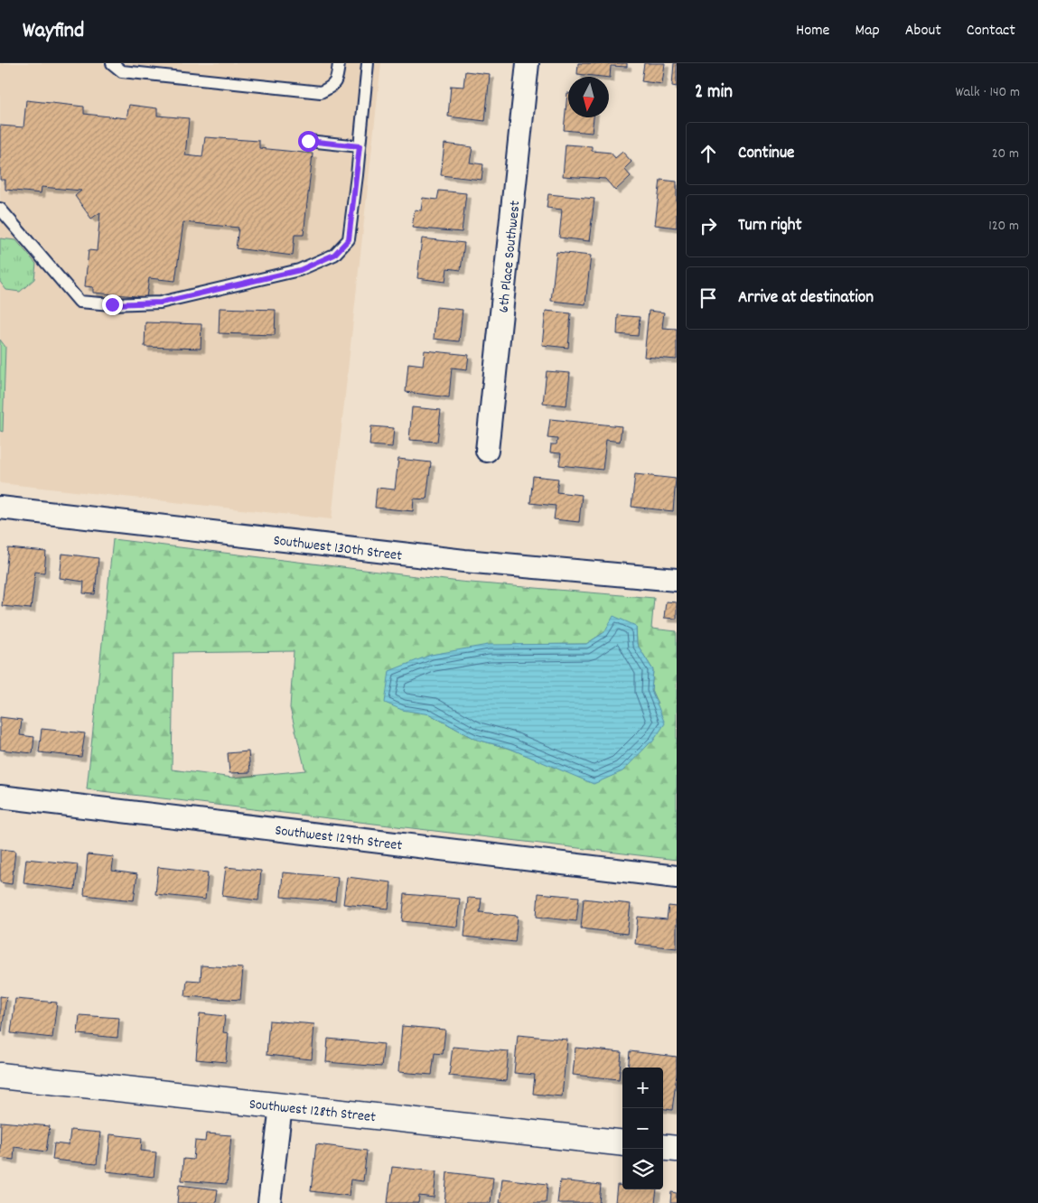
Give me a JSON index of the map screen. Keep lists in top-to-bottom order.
{
  "streets": {
    "main road": ["Southwest 128th Street"],
    "street": ["6th Place Southwest", "Southwest 130th Street", "Southwest 129th Street"]
  },
  "north": "bottom",
  "page": {
    "header": "Wayfind",
    "nav": [
      "Home",
      "Map",
      "About",
      "Contact"
    ],
    "heading": ["2 min", "Walk · 140 m"],
    "list": [
      ["Continue", "20 m"],
      ["Turn right", "120 m"],
      "Arrive at destination"
    ],
    "map_buttons": ["+", "−"]
  }
}
